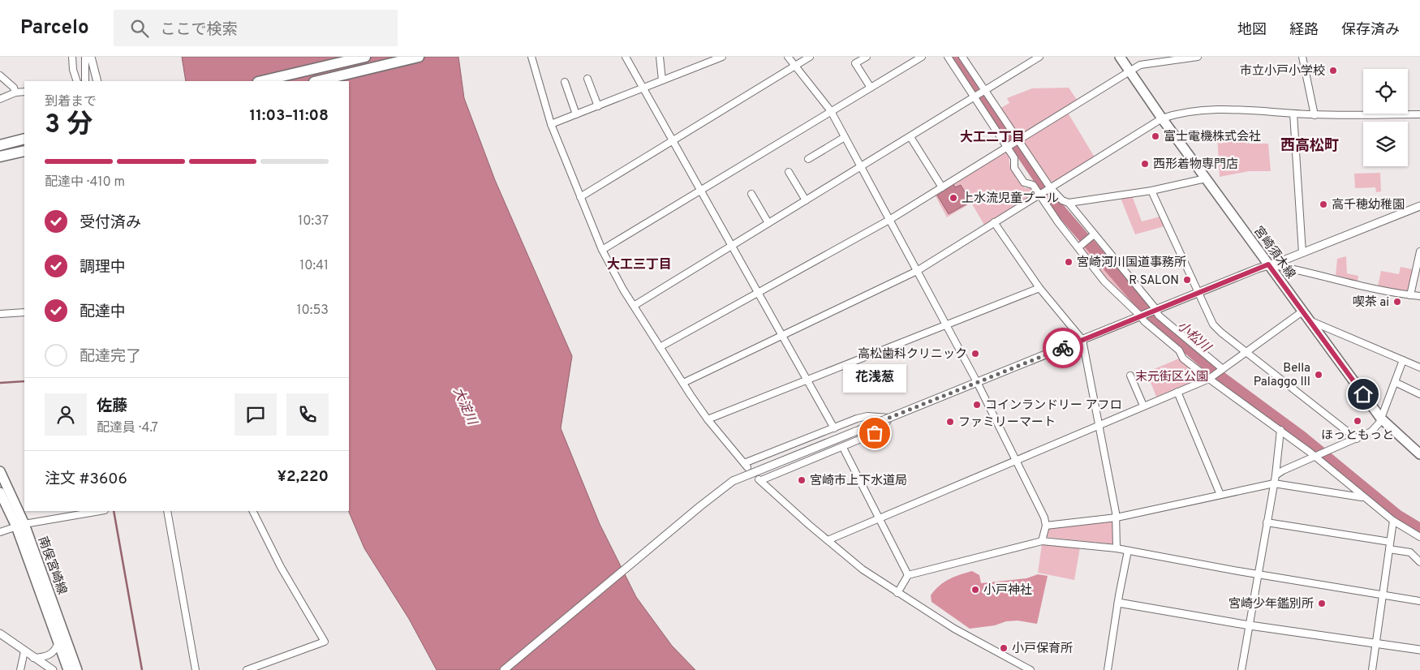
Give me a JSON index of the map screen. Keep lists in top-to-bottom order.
{
  "streets": {
    "main road": ["宮崎須木線", "南俣宮崎線"]
  },
  "districts": ["大工二丁目", "西高松町", "大工三丁目"],
  "water": ["小松川", "大淀川"],
  "parks": ["末元街区公園"],
  "places": [
    "市立小戸小学校",
    "富士電機株式会社",
    "西形着物専門店",
    "上水流児童プール",
    "高千穂幼稚園",
    "宮崎河川国道事務所",
    "R SALON",
    "喫茶 ai",
    "高松歯科クリニック",
    "Bella Palaggo III",
    "コインランドリー アフロ",
    "ほっともっと",
    "ファミリーマート",
    "花浅葱",
    "宮崎市上下水道局",
    "小戸神社",
    "宮崎少年鑑別所",
    "小戸保育所"
  ],
  "page": {
    "header": "Parcelo",
    "search": "ここで検索",
    "nav": ["地図", "経路", "保存済み"],
    "heading": ["3 分", "到着まで", "11:03–11:08"],
    "panel": [
      "佐藤",
      "配達員 · 4.7",
      "注文 #3606",
      "¥2,220"
    ],
    "bar": "配達中 · 410 m",
    "list": [
      ["受付済み", "10:37"],
      ["調理中", "10:41"],
      ["配達中", "10:53"],
      "配達完了"
    ],
    "bubble": "花浅葱"
  }
}
